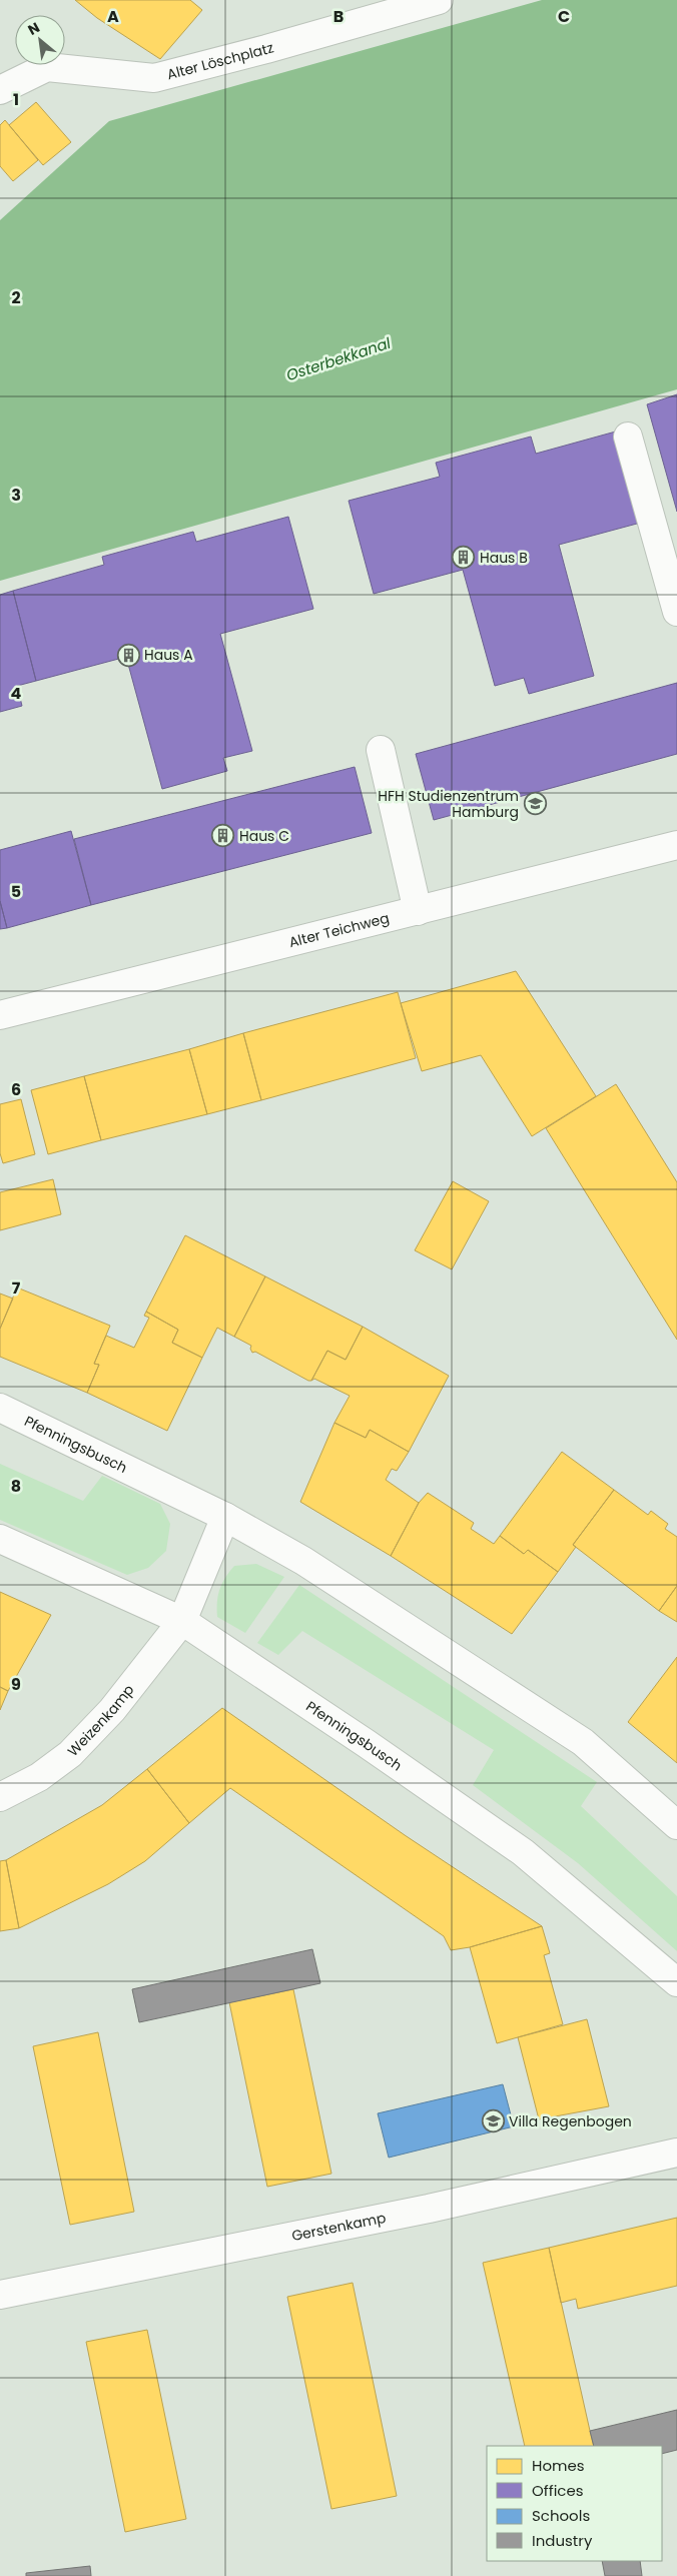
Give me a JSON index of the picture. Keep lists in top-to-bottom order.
{
  "streets": {
    "street": [
      "Alter Löschplatz",
      "Alter Teichweg",
      "Pfenningsbusch",
      "Weizenkamp",
      "Gerstenkamp"
    ]
  },
  "crossings": [
    ["Pfenningsbusch", "Weizenkamp"]
  ],
  "water": ["Osterbekkanal"],
  "places": {
    "building": ["Haus B", "Haus A", "Haus C"],
    "school or university": ["HFH Studienzentrum Hamburg", "Villa Regenbogen"]
  },
  "legend": [
    "Homes",
    "Offices",
    "Schools",
    "Industry"
  ],
  "north": "top left",
  "grid": {
    "columns": ["A", "B", "C"],
    "rows": [
      "1",
      "2",
      "3",
      "4",
      "5",
      "6",
      "7",
      "8",
      "9"
    ]
  }
}
